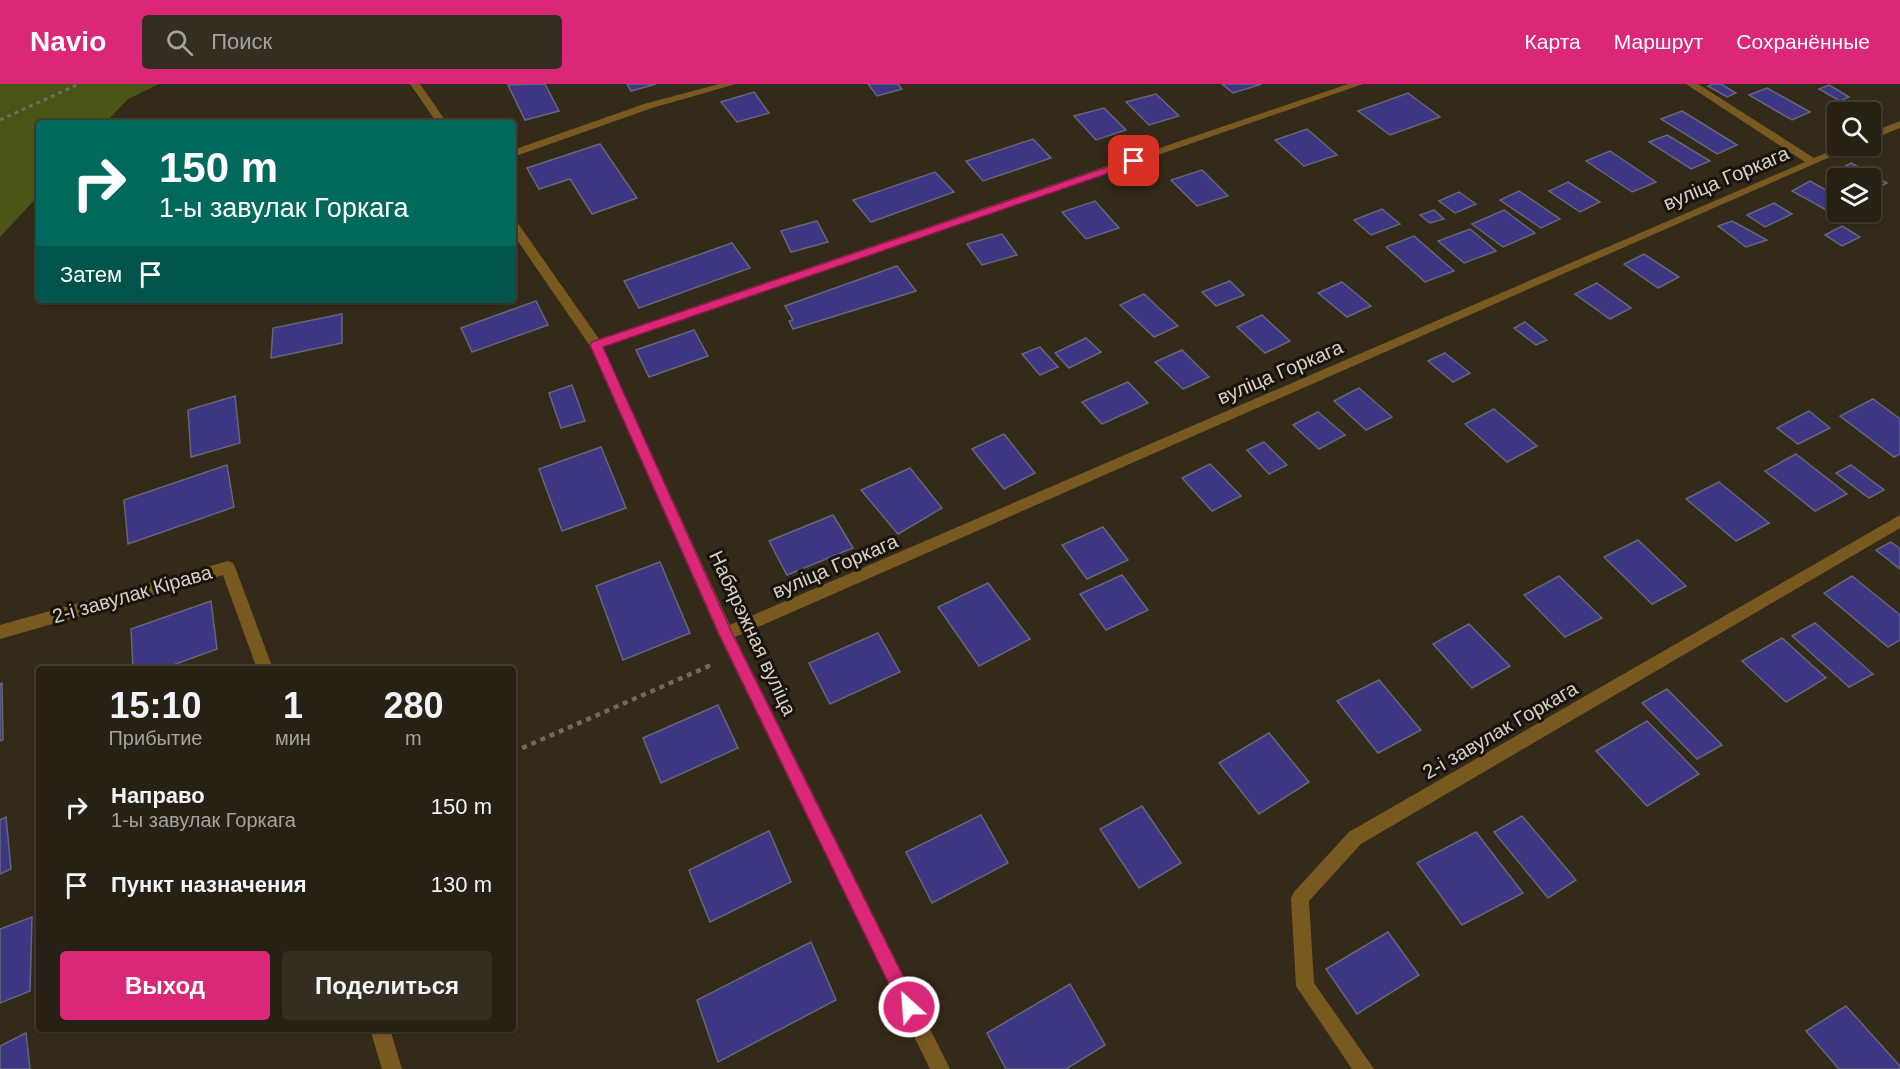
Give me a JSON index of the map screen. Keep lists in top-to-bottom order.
{
  "streets": {
    "street": [
      "вуліца Горкага",
      "2-і завулак Кірава",
      "Набярэжная вуліца",
      "2-і завулак Горкага"
    ]
  },
  "crossings": [
    ["вуліца Горкага", "Набярэжная вуліца"]
  ],
  "page": {
    "header": "Navio",
    "search": "Поиск",
    "nav": ["Карта", "Маршрут", "Сохранённые"],
    "turn": ["150 m", "1-ы завулак Горкага"],
    "then": "Затем",
    "eta": [
      "15:10",
      "Прибытие",
      "1",
      "мин",
      "280",
      "m"
    ],
    "list": [
      {
        "name": "Направо",
        "note": "1-ы завулак Горкага",
        "value": "150 m"
      },
      {
        "name": "Пункт назначения",
        "value": "130 m"
      }
    ],
    "buttons": ["Выход", "Поделиться"]
  }
}
